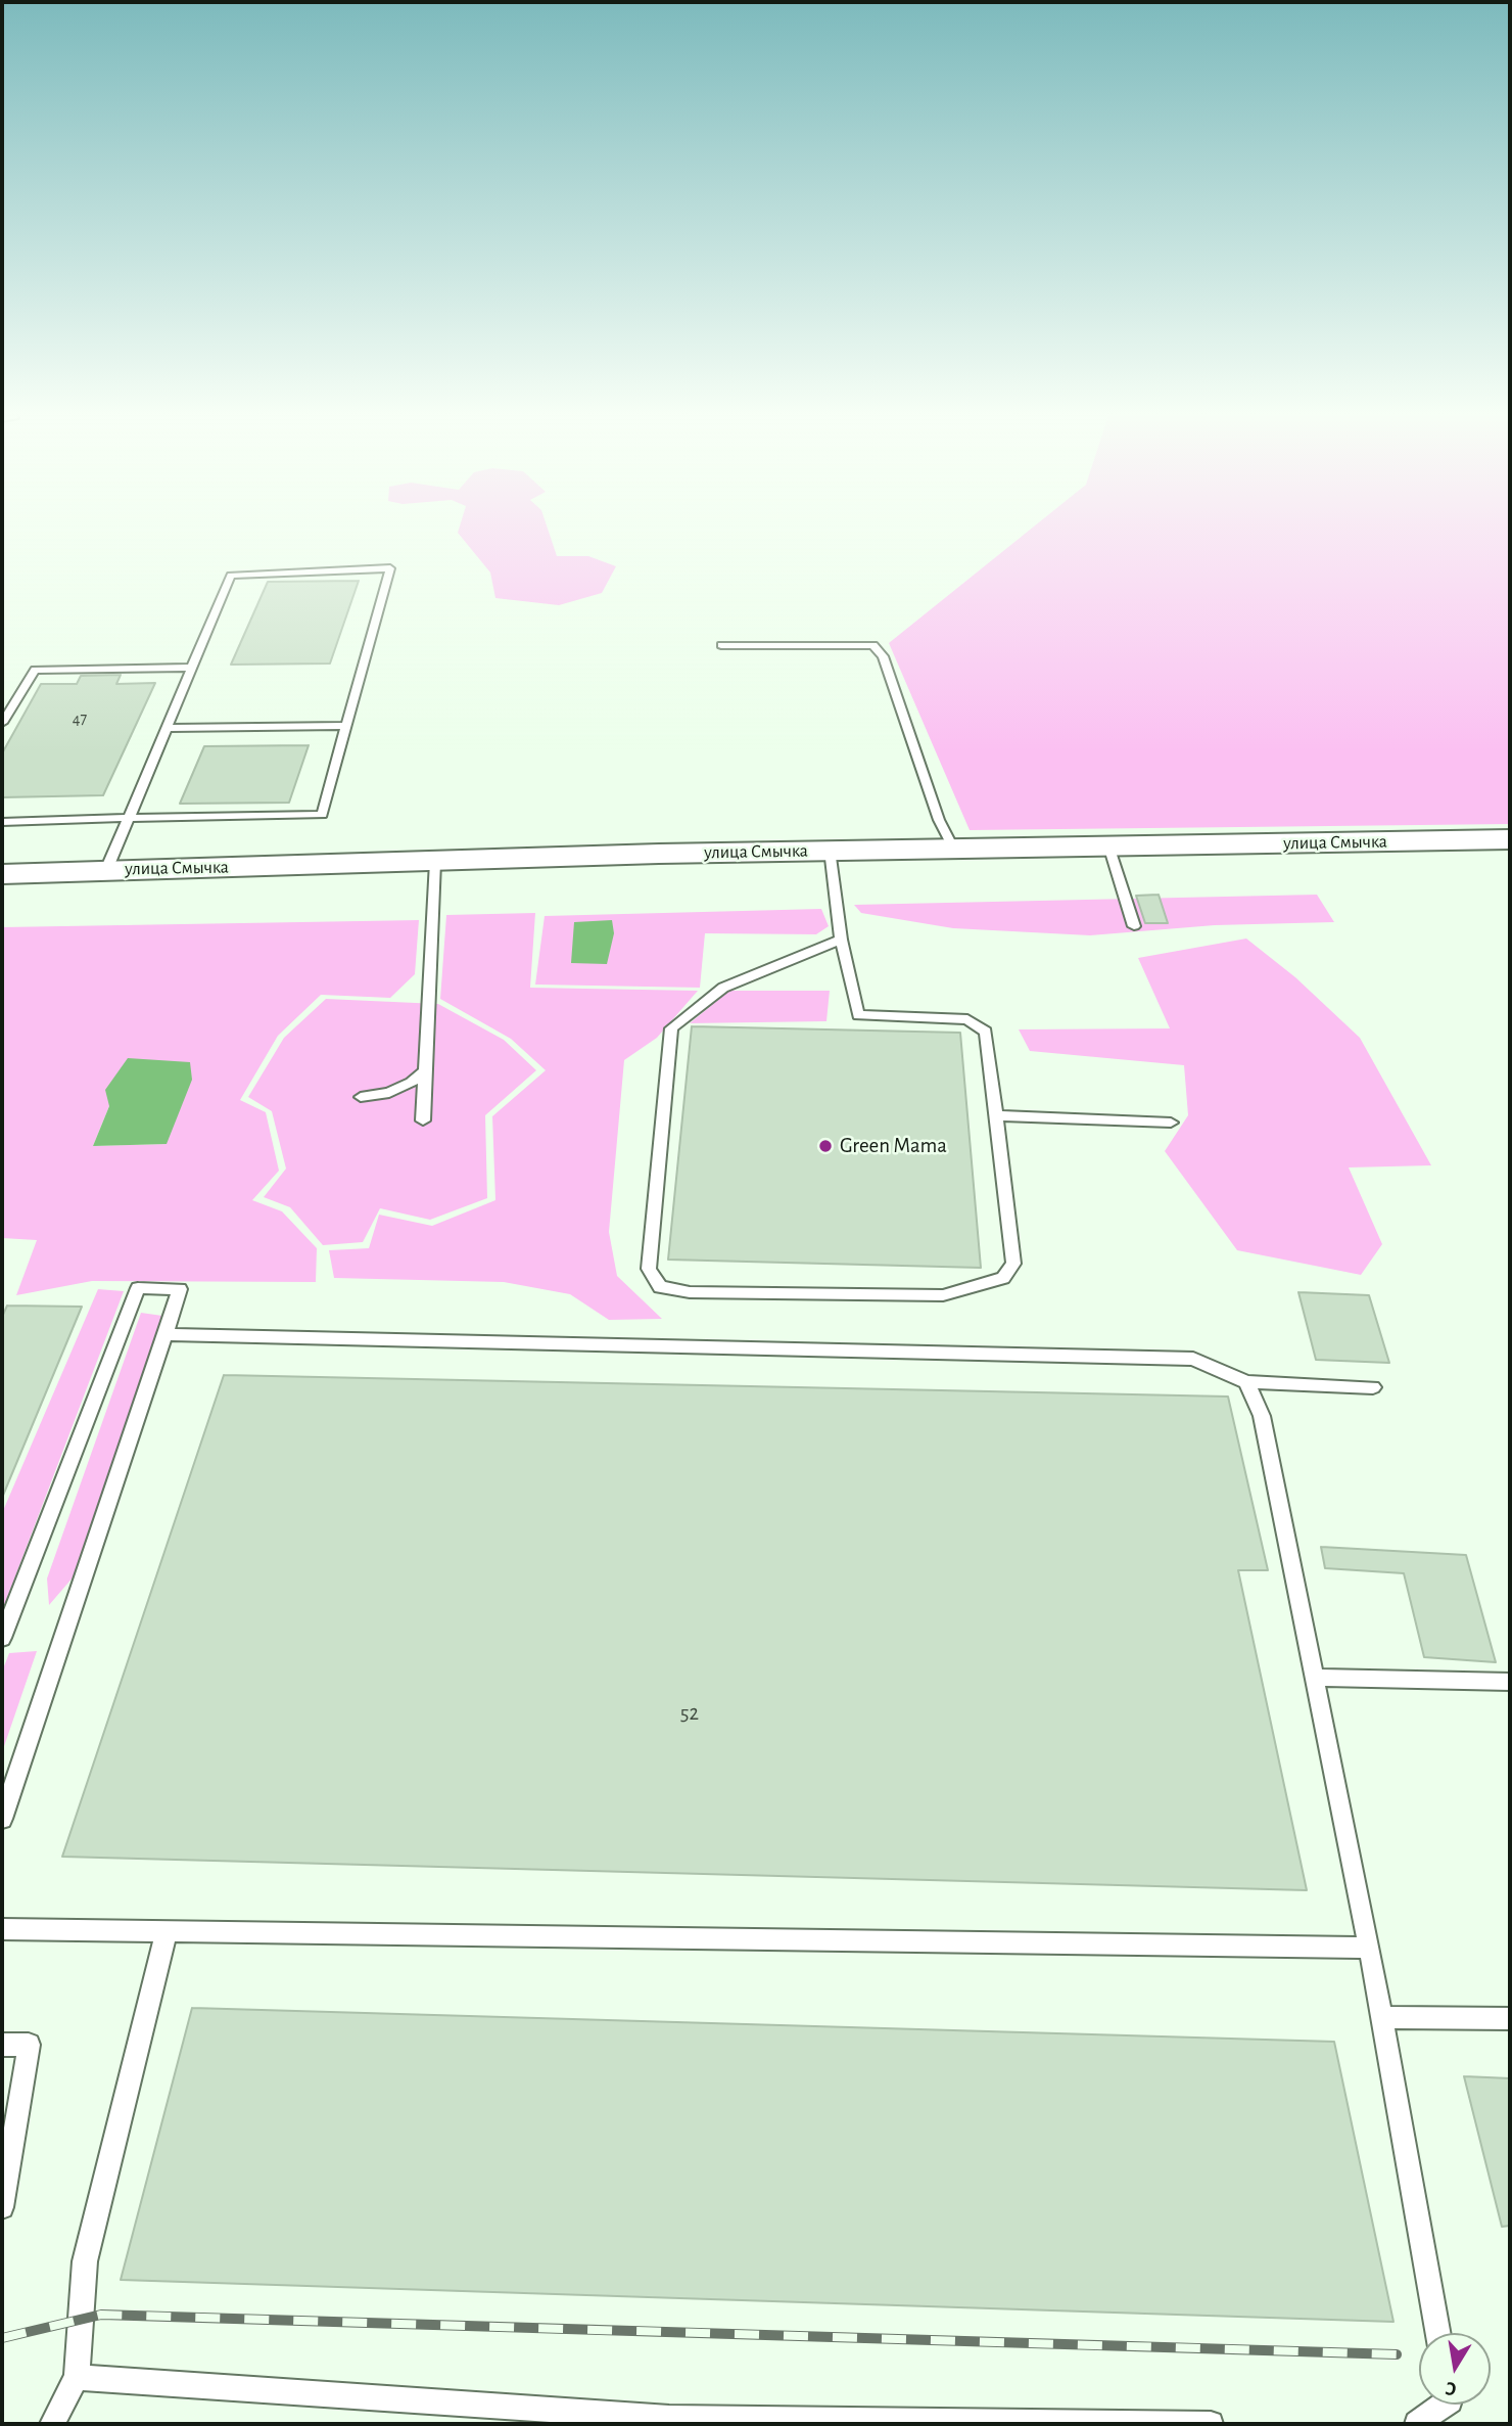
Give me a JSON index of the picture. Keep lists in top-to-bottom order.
{
  "streets": {
    "street": ["улица Смычка"]
  },
  "places": ["Green Mama"],
  "house_numbers": ["47", "52"],
  "north": "bottom"
}
